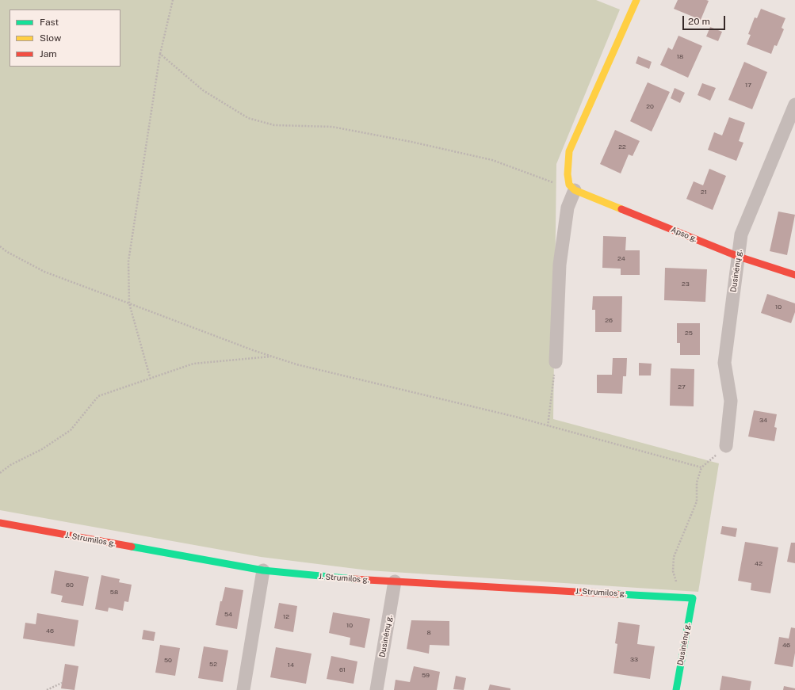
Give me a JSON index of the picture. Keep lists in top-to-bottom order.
{
  "streets": {
    "street": ["Apso g.", "Dusinėnų g.", "J. Strumilos g."]
  },
  "crossings": [
    ["Apso g.", "Dusinėnų g."],
    ["Dusinėnų g.", "J. Strumilos g."]
  ],
  "house_numbers": [
    "18",
    "17",
    "20",
    "22",
    "21",
    "24",
    "23",
    "10",
    "26",
    "25",
    "27",
    "34",
    "42",
    "60",
    "58",
    "54",
    "12",
    "10",
    "46",
    "8",
    "46",
    "33",
    "50",
    "52",
    "14",
    "61",
    "59"
  ],
  "legend": ["Fast", "Slow", "Jam"],
  "scale_bar": "20 m"
}
